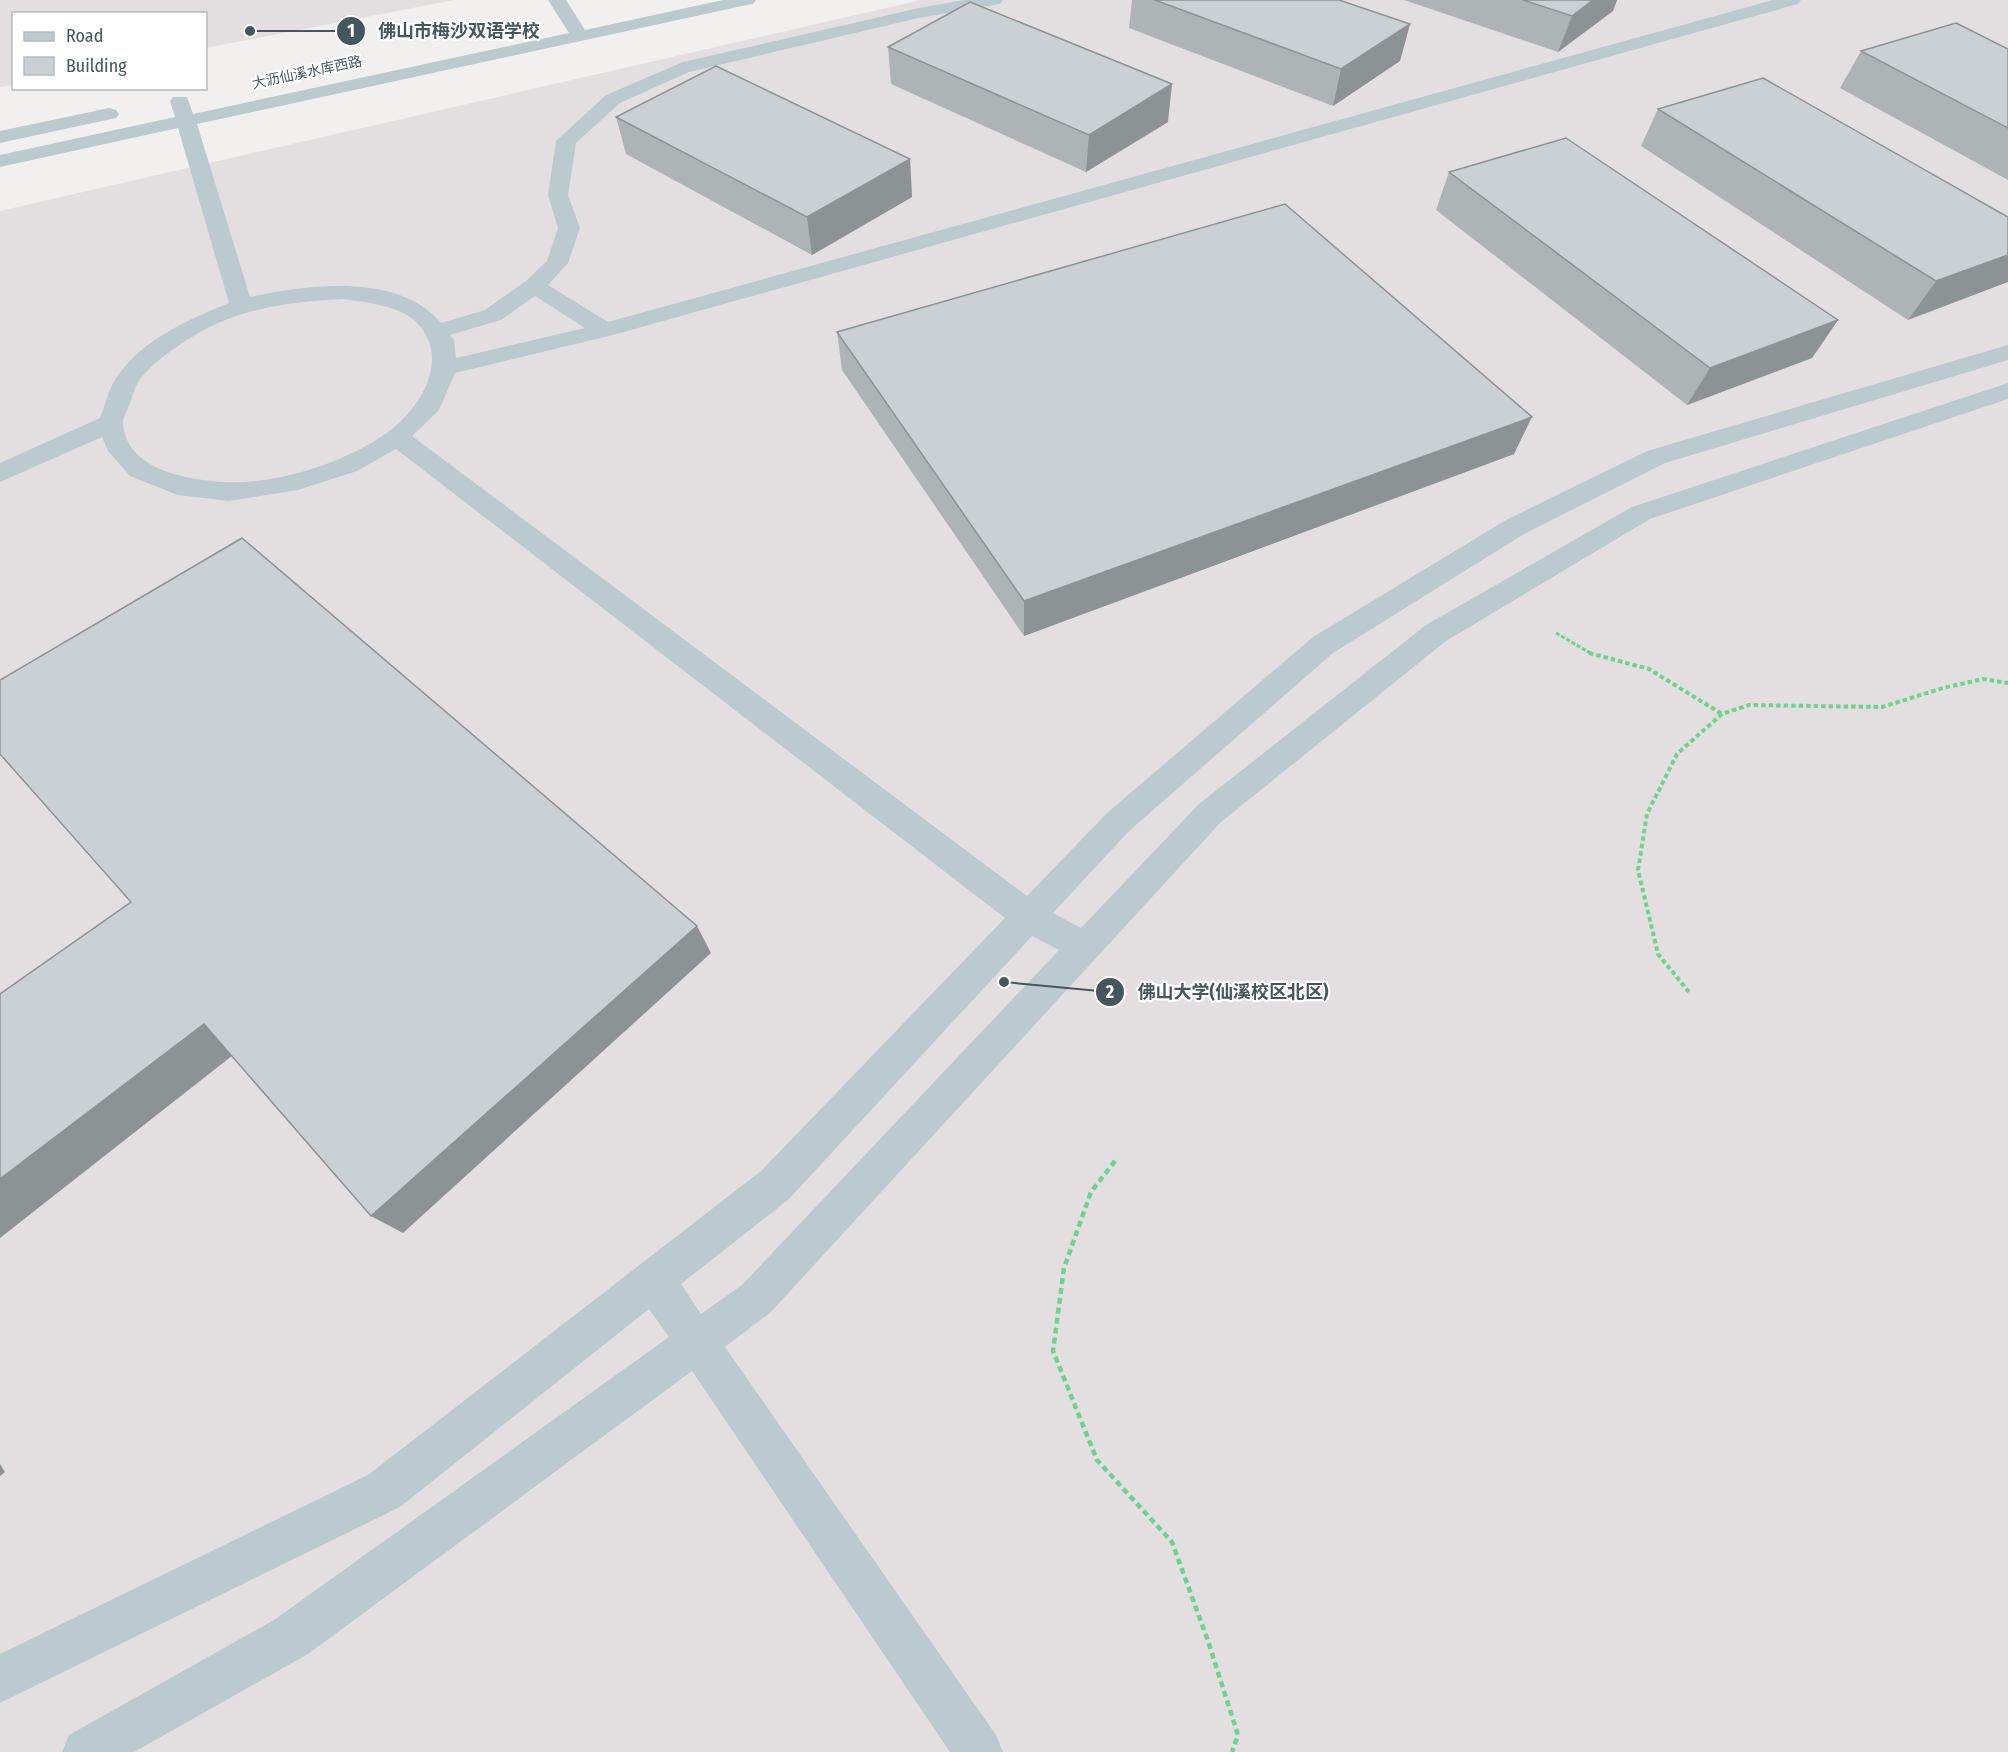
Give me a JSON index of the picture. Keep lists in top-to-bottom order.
{
  "places": ["佛山市梅沙双语学校", "佛山大学(仙溪校区北区)"],
  "legend": ["Road", "Building"]
}
